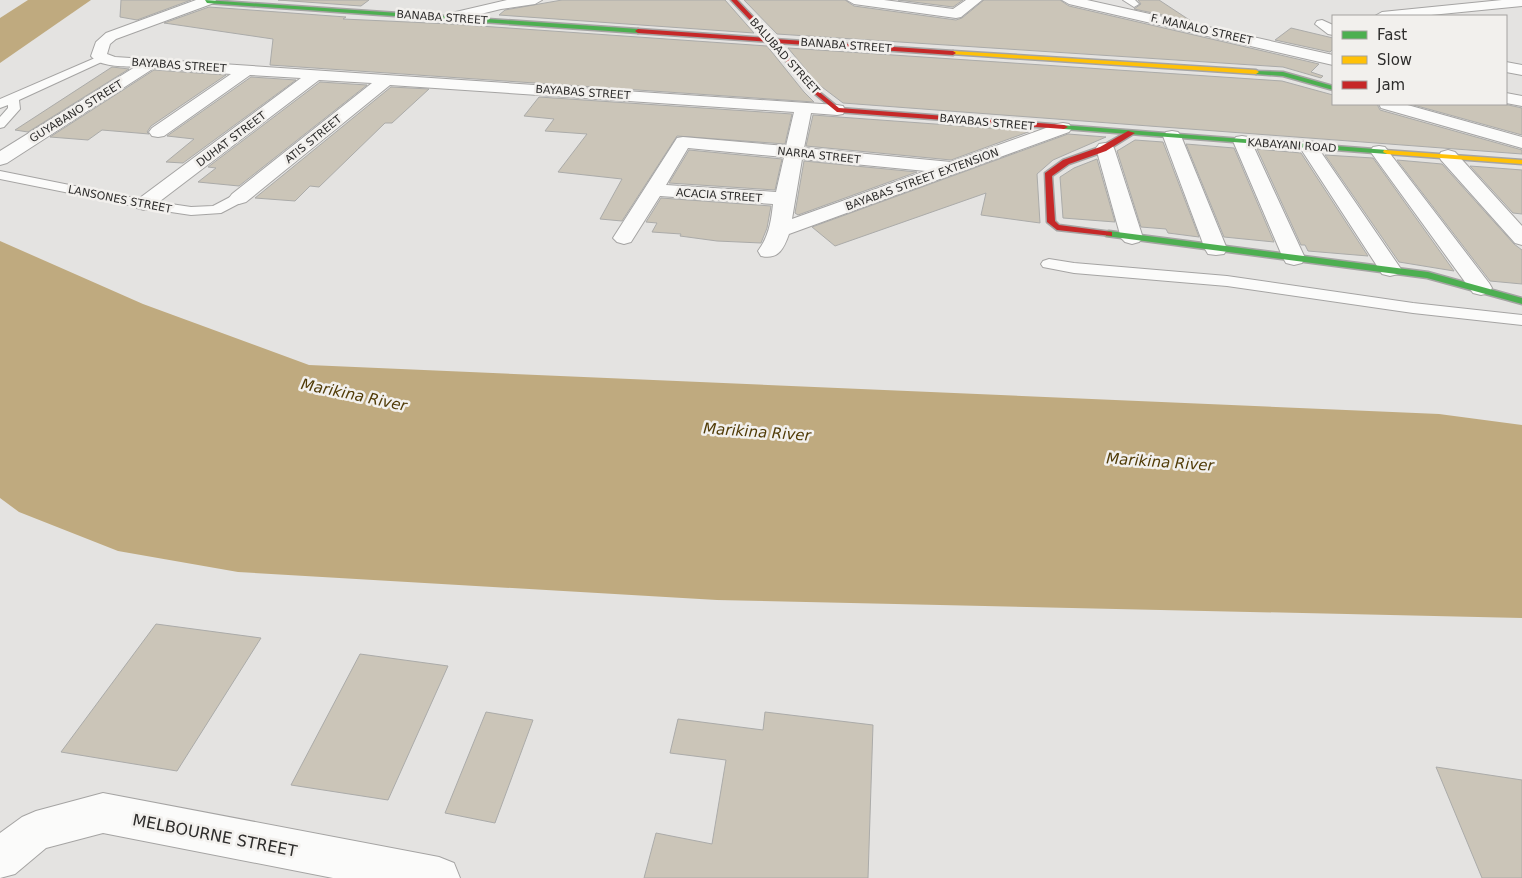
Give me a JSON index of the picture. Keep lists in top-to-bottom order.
{
  "streets": {
    "street": [
      "BANABA STREET",
      "F. MANALO STREET",
      "BALUBAD STREET",
      "BAYABAS STREET",
      "GUYABANO STREET",
      "DUHAT STREET",
      "ATIS STREET",
      "KABAYANI ROAD",
      "NARRA STREET",
      "BAYABAS STREET EXTENSION",
      "ACACIA STREET",
      "MELBOURNE STREET"
    ],
    "lane": ["LANSONES STREET"]
  },
  "crossings": [
    ["BANABA STREET", "BALUBAD STREET"],
    ["BALUBAD STREET", "BAYABAS STREET"],
    ["BAYABAS STREET", "GUYABANO STREET"],
    ["BAYABAS STREET", "DUHAT STREET"],
    ["BAYABAS STREET", "ATIS STREET"],
    ["BAYABAS STREET", "KABAYANI ROAD"],
    ["BAYABAS STREET", "BAYABAS STREET EXTENSION"],
    ["DUHAT STREET", "LANSONES STREET"],
    ["ATIS STREET", "LANSONES STREET"],
    ["KABAYANI ROAD", "BAYABAS STREET EXTENSION"],
    ["NARRA STREET", "BAYABAS STREET EXTENSION"],
    ["NARRA STREET", "ACACIA STREET"]
  ],
  "water": ["Marikina River"],
  "legend": ["Fast", "Slow", "Jam"]
}
